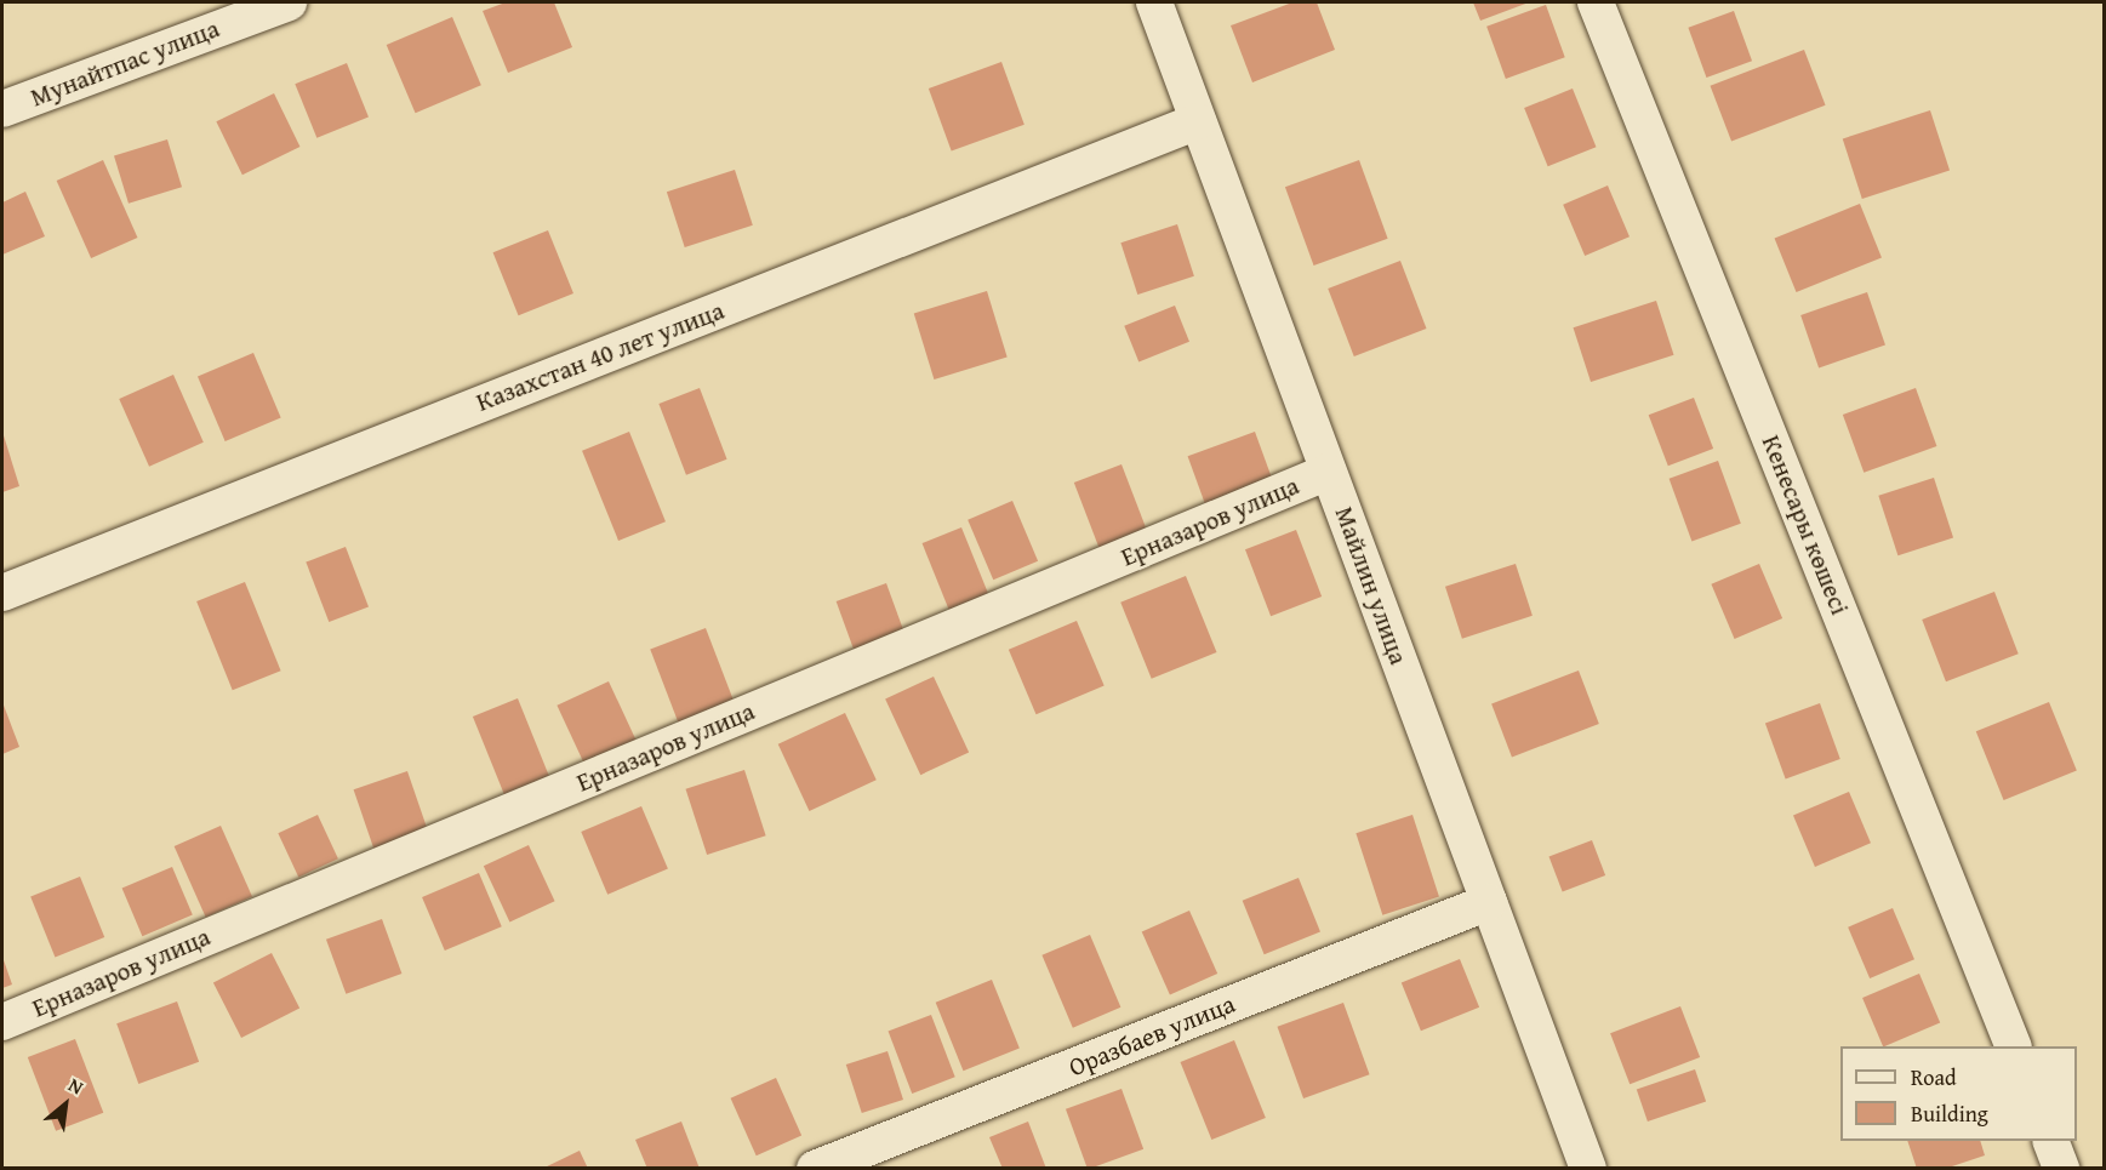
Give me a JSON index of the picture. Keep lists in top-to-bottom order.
{
  "streets": {
    "street": [
      "Мунайтпас улица",
      "Казахстан 40 лет улица",
      "Ерназаров улица",
      "Кенесары көшесі",
      "Майлин улица",
      "Оразбаев улица"
    ]
  },
  "crossings": [
    ["Казахстан 40 лет улица", "Майлин улица"],
    ["Ерназаров улица", "Майлин улица"],
    ["Майлин улица", "Оразбаев улица"]
  ],
  "legend": ["Road", "Building"],
  "north": "top right"
}
